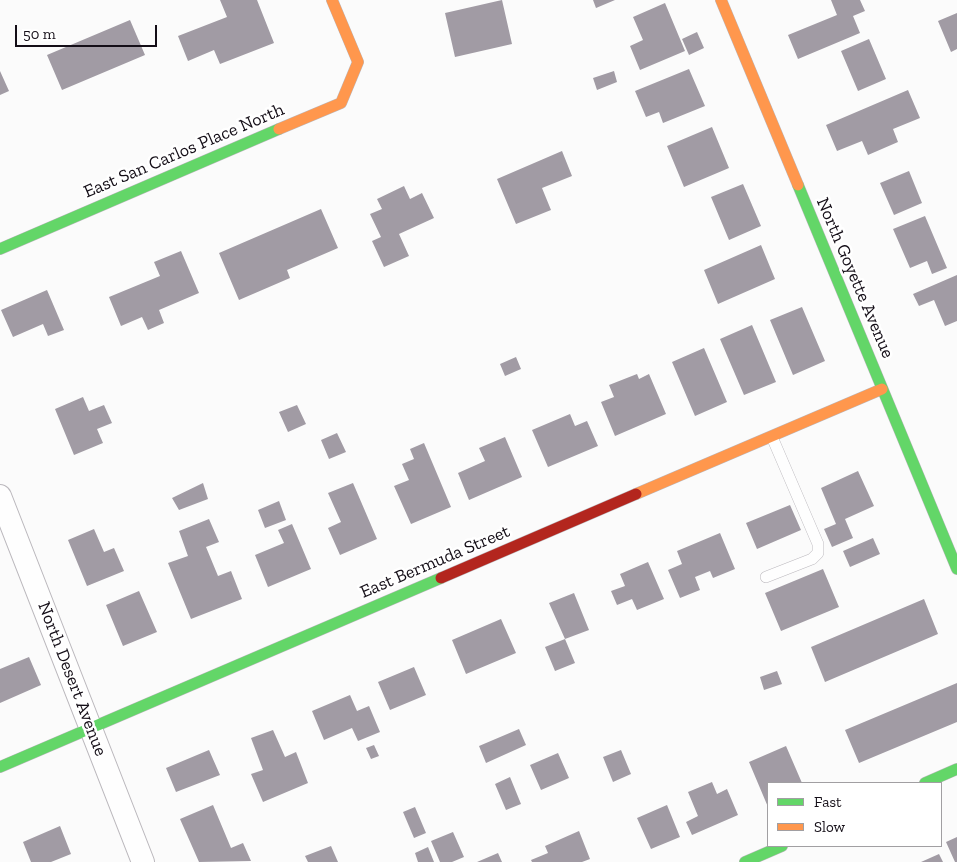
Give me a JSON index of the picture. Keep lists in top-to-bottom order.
{
  "streets": {
    "street": [
      "East San Carlos Place North",
      "North Goyette Avenue",
      "East Bermuda Street",
      "North Desert Avenue"
    ]
  },
  "crossings": [
    ["North Goyette Avenue", "East Bermuda Street"],
    ["East Bermuda Street", "North Desert Avenue"]
  ],
  "legend": ["Fast", "Slow"],
  "scale_bar": "50 m"
}
